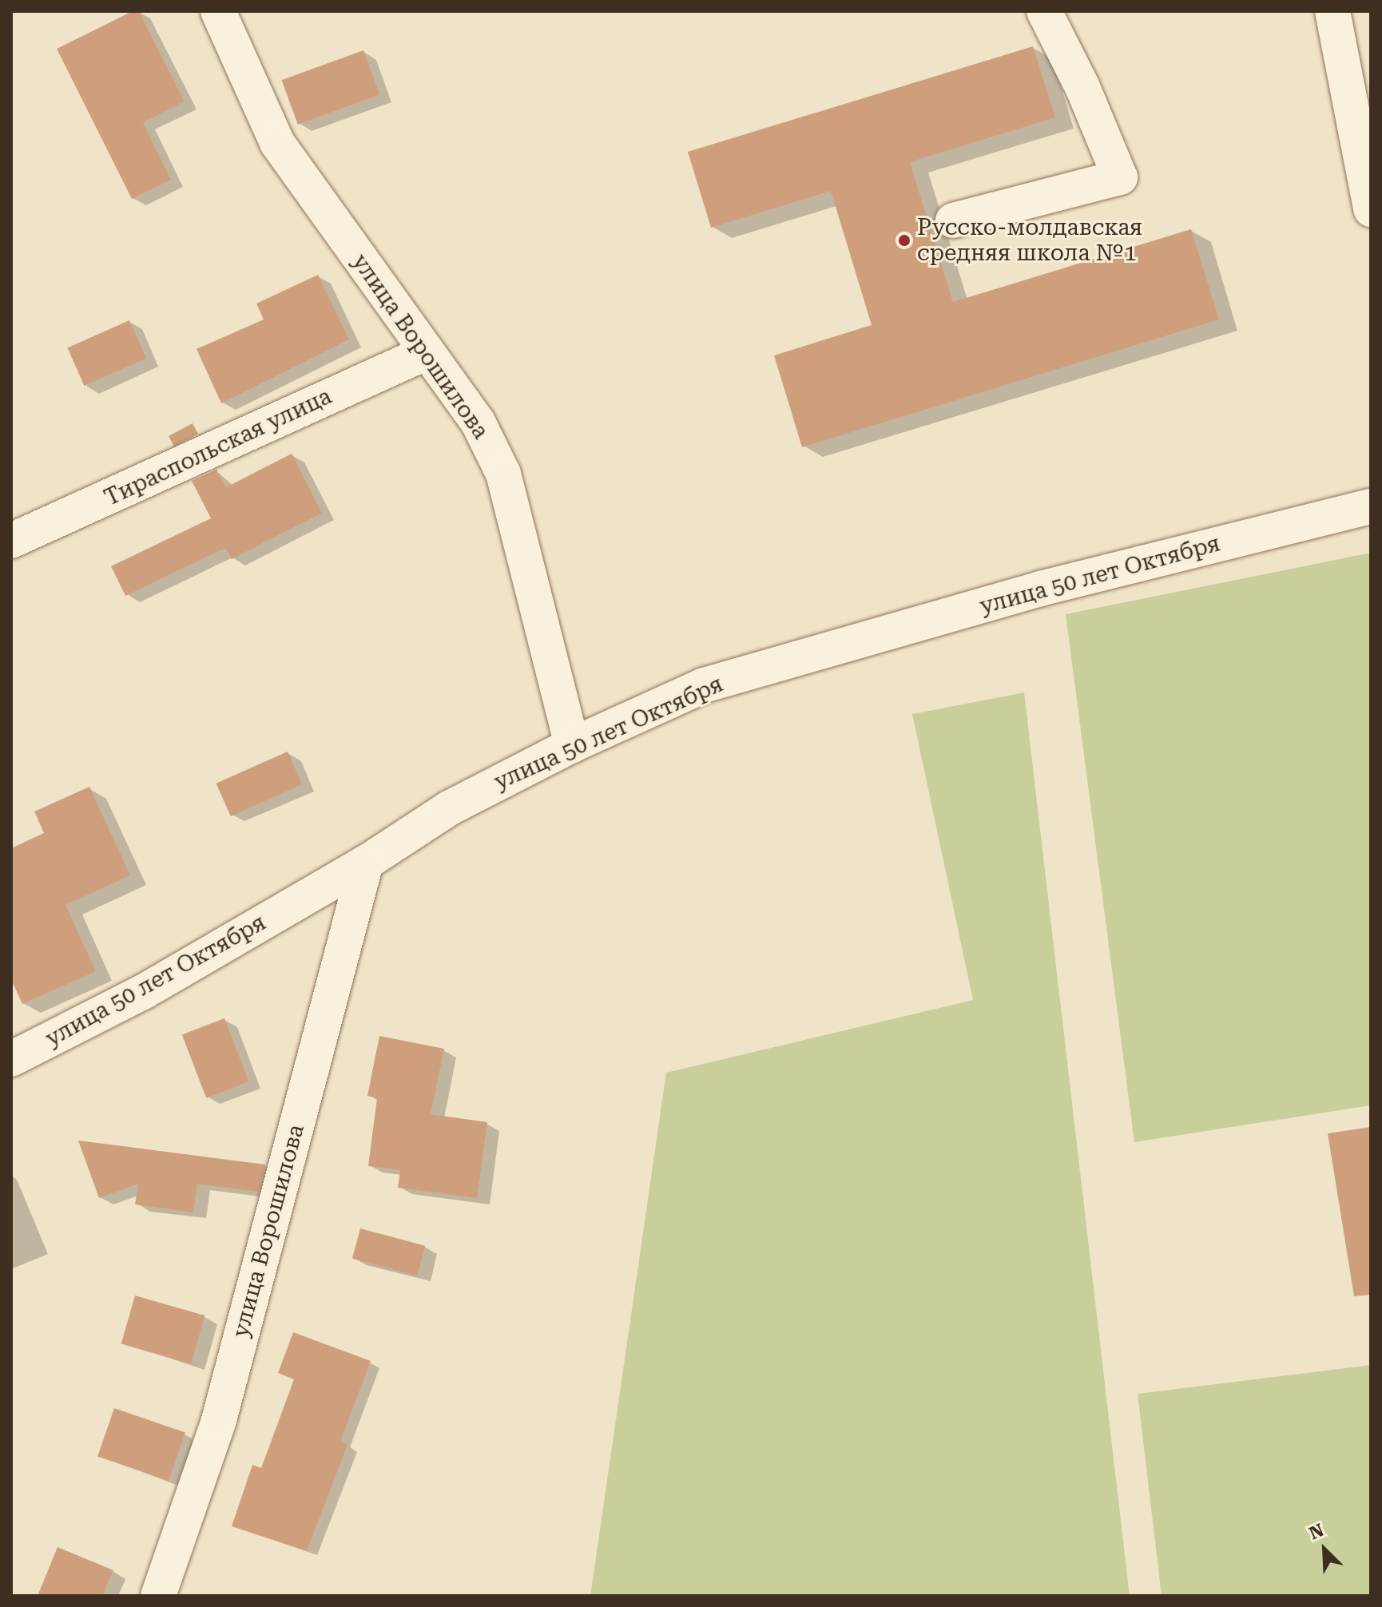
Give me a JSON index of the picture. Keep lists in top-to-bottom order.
{
  "streets": {
    "street": ["улица Ворошилова", "Тираспольская улица", "улица 50 лет Октября"]
  },
  "crossings": [
    ["улица Ворошилова", "Тираспольская улица"],
    ["улица Ворошилова", "улица 50 лет Октября"]
  ],
  "places": ["Русско-молдавская средняя школа №1"],
  "north": "top left"
}
